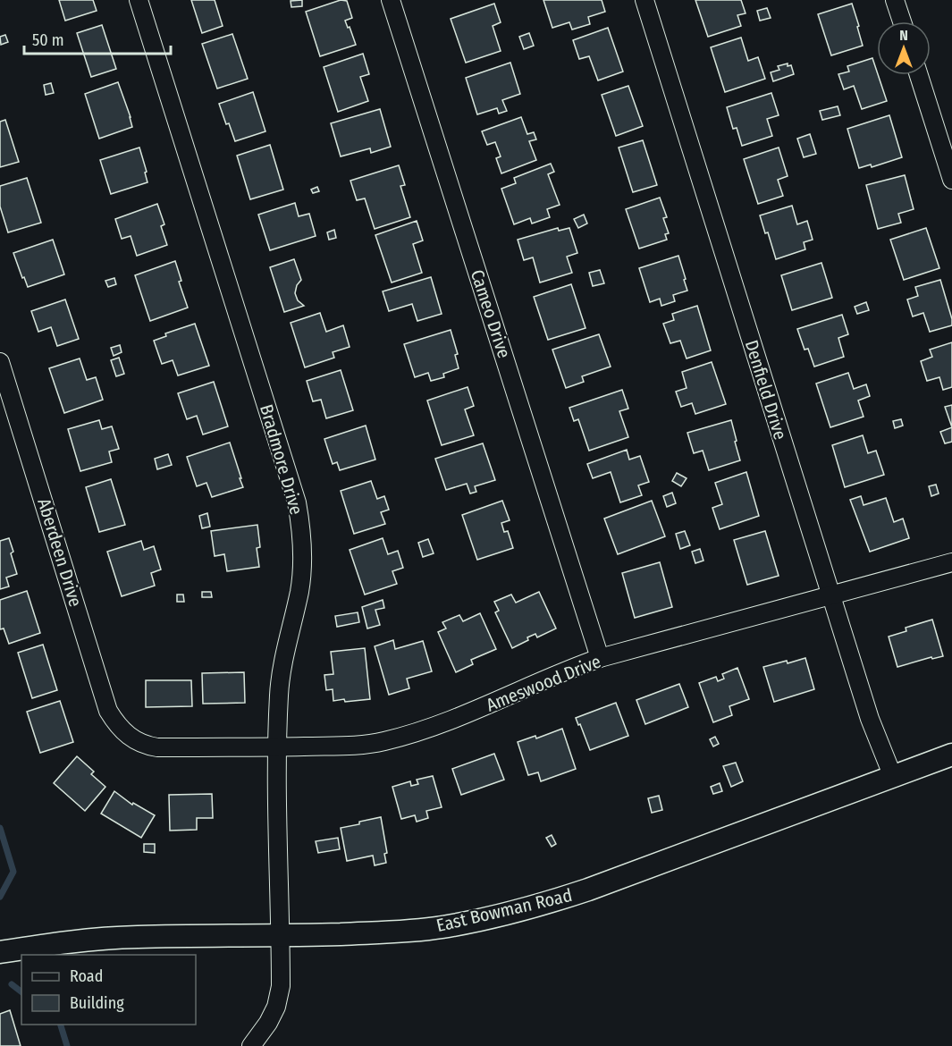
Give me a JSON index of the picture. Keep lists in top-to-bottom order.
{
  "streets": {
    "street": [
      "Cameo Drive",
      "Denfield Drive",
      "Bradmore Drive",
      "Aberdeen Drive",
      "Ameswood Drive",
      "East Bowman Road"
    ]
  },
  "crossings": [
    ["Cameo Drive", "Ameswood Drive"],
    ["Denfield Drive", "Ameswood Drive"],
    ["Denfield Drive", "East Bowman Road"],
    ["Bradmore Drive", "Ameswood Drive"],
    ["Bradmore Drive", "East Bowman Road"],
    ["Aberdeen Drive", "Ameswood Drive"]
  ],
  "legend": ["Road", "Building"],
  "scale_bar": "50 m",
  "north": "top"
}
